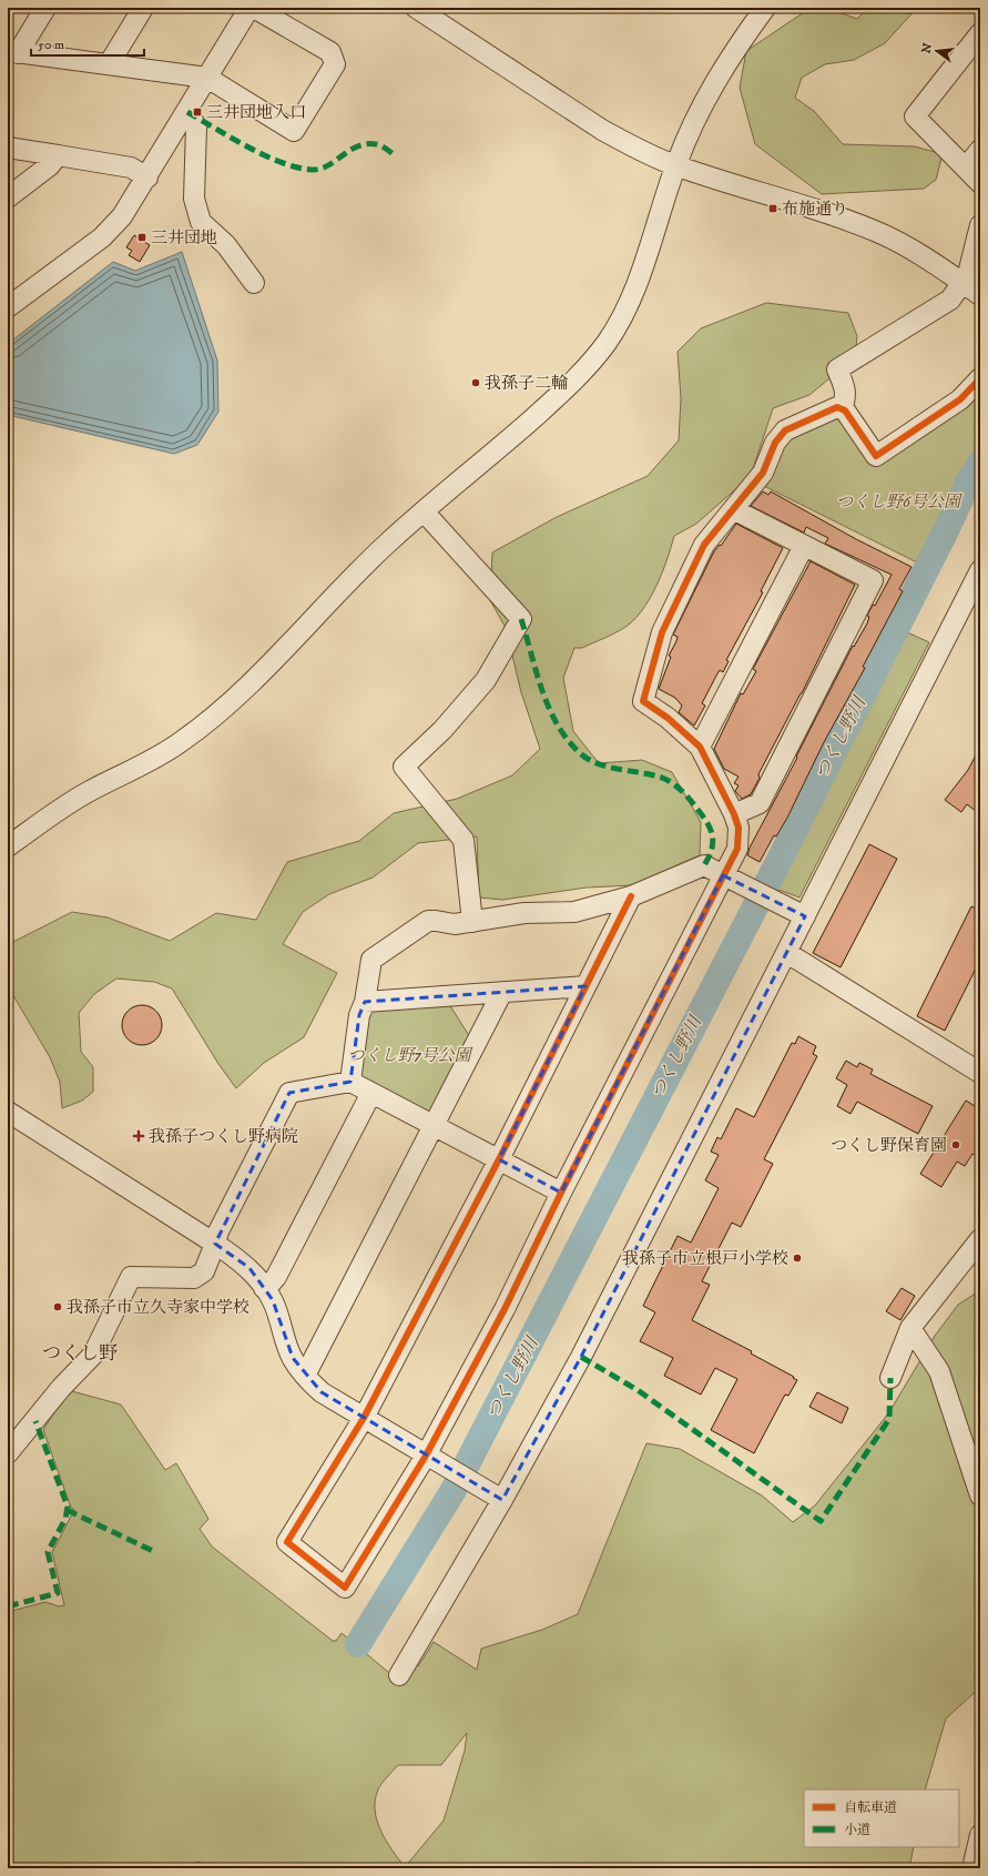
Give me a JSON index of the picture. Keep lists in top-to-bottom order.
{
  "districts": ["つくし野"],
  "water": ["つくし野川"],
  "parks": ["つくし野6号公園", "つくし野7号公園"],
  "places": {
    "transit": ["三井団地入口", "布施通り", "三井団地"],
    "other": [
      "我孫子二輪",
      "つくし野保育園",
      "我孫子市立根戸小学校",
      "我孫子市立久寺家中学校"
    ],
    "health": ["我孫子つくし野病院"]
  },
  "legend": ["自転車道", "小道"],
  "scale_bar": "50 m",
  "north": "left"
}
